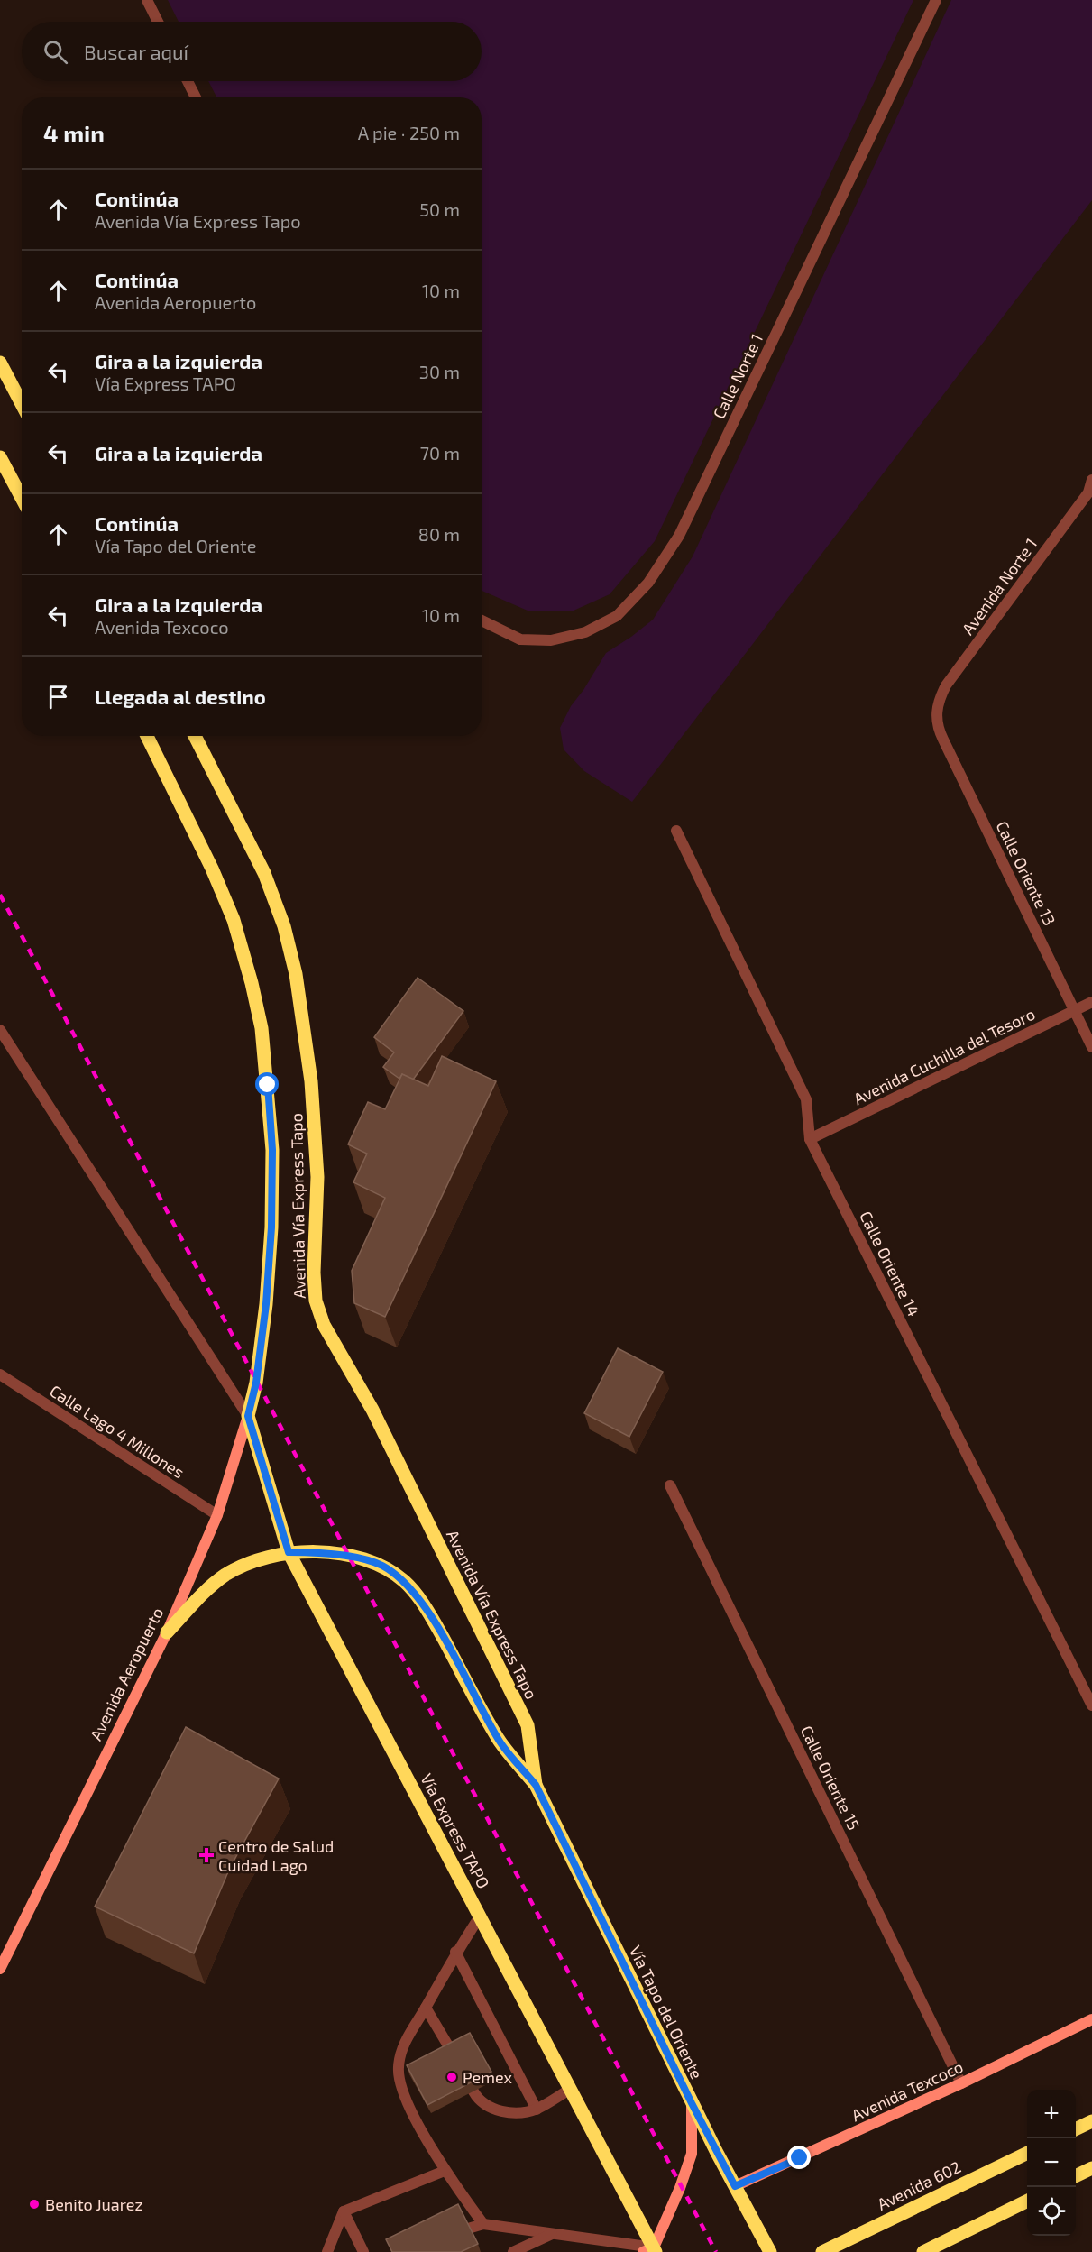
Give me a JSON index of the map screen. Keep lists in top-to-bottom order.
{
  "streets": {
    "main road": [
      "Avenida Vía Express Tapo",
      "Avenida Aeropuerto",
      "Vía Express TAPO",
      "Vía Tapo del Oriente",
      "Avenida Texcoco",
      "Avenida 602"
    ],
    "street": [
      "Calle Norte 1",
      "Avenida Norte 1",
      "Calle Oriente 13",
      "Avenida Cuchilla del Tesoro",
      "Calle Oriente 14",
      "Calle Lago 4 Millones",
      "Calle Oriente 15"
    ]
  },
  "crossings": [
    ["Avenida Norte 1", "Calle Oriente 13"],
    ["Calle Oriente 13", "Avenida Cuchilla del Tesoro"],
    ["Avenida Cuchilla del Tesoro", "Calle Oriente 14"],
    ["Avenida Vía Express Tapo", "Avenida Aeropuerto"],
    ["Avenida Vía Express Tapo", "Vía Tapo del Oriente"],
    ["Calle Lago 4 Millones", "Avenida Aeropuerto"],
    ["Avenida Aeropuerto", "Vía Express TAPO"],
    ["Calle Oriente 15", "Avenida Texcoco"],
    ["Vía Tapo del Oriente", "Avenida Texcoco"]
  ],
  "places": {
    "health": ["Centro de Salud Cuidad Lago"],
    "other": ["Pemex", "Benito Juarez"]
  },
  "page": {
    "search": "Buscar aquí",
    "heading": ["4 min", "A pie · 250 m"],
    "list": [
      ["Continúa", "Avenida Vía Express Tapo", "50 m"],
      ["Continúa", "Avenida Aeropuerto", "10 m"],
      ["Gira a la izquierda", "Vía Express TAPO", "30 m"],
      ["Gira a la izquierda", "70 m"],
      ["Continúa", "Vía Tapo del Oriente", "80 m"],
      ["Gira a la izquierda", "Avenida Texcoco", "10 m"],
      "Llegada al destino"
    ],
    "map_buttons": ["+", "−"]
  }
}
